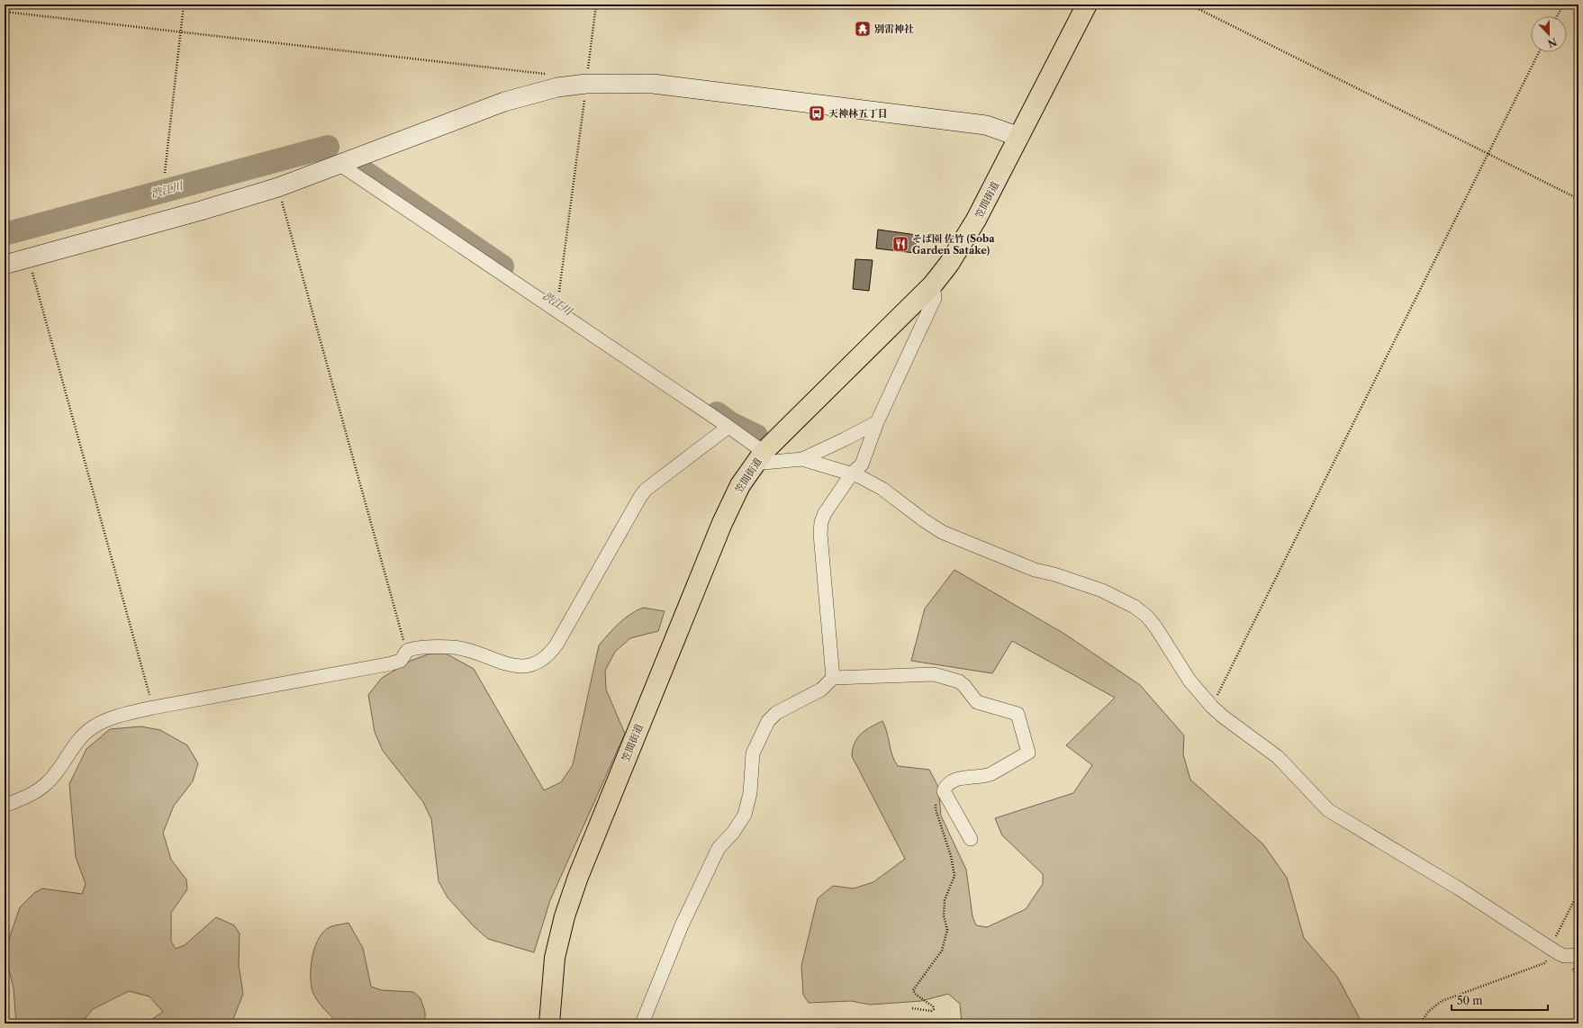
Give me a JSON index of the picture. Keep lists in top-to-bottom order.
{
  "streets": {
    "main road": ["笠間街道"]
  },
  "water": ["渋江川"],
  "places": {
    "temple": ["別雷神社"],
    "bus stop": ["天神林五丁目"],
    "restaurant": ["そば園 佐竹 (Soba Garden Satake)"]
  },
  "scale_bar": "50 m",
  "north": "bottom"
}
